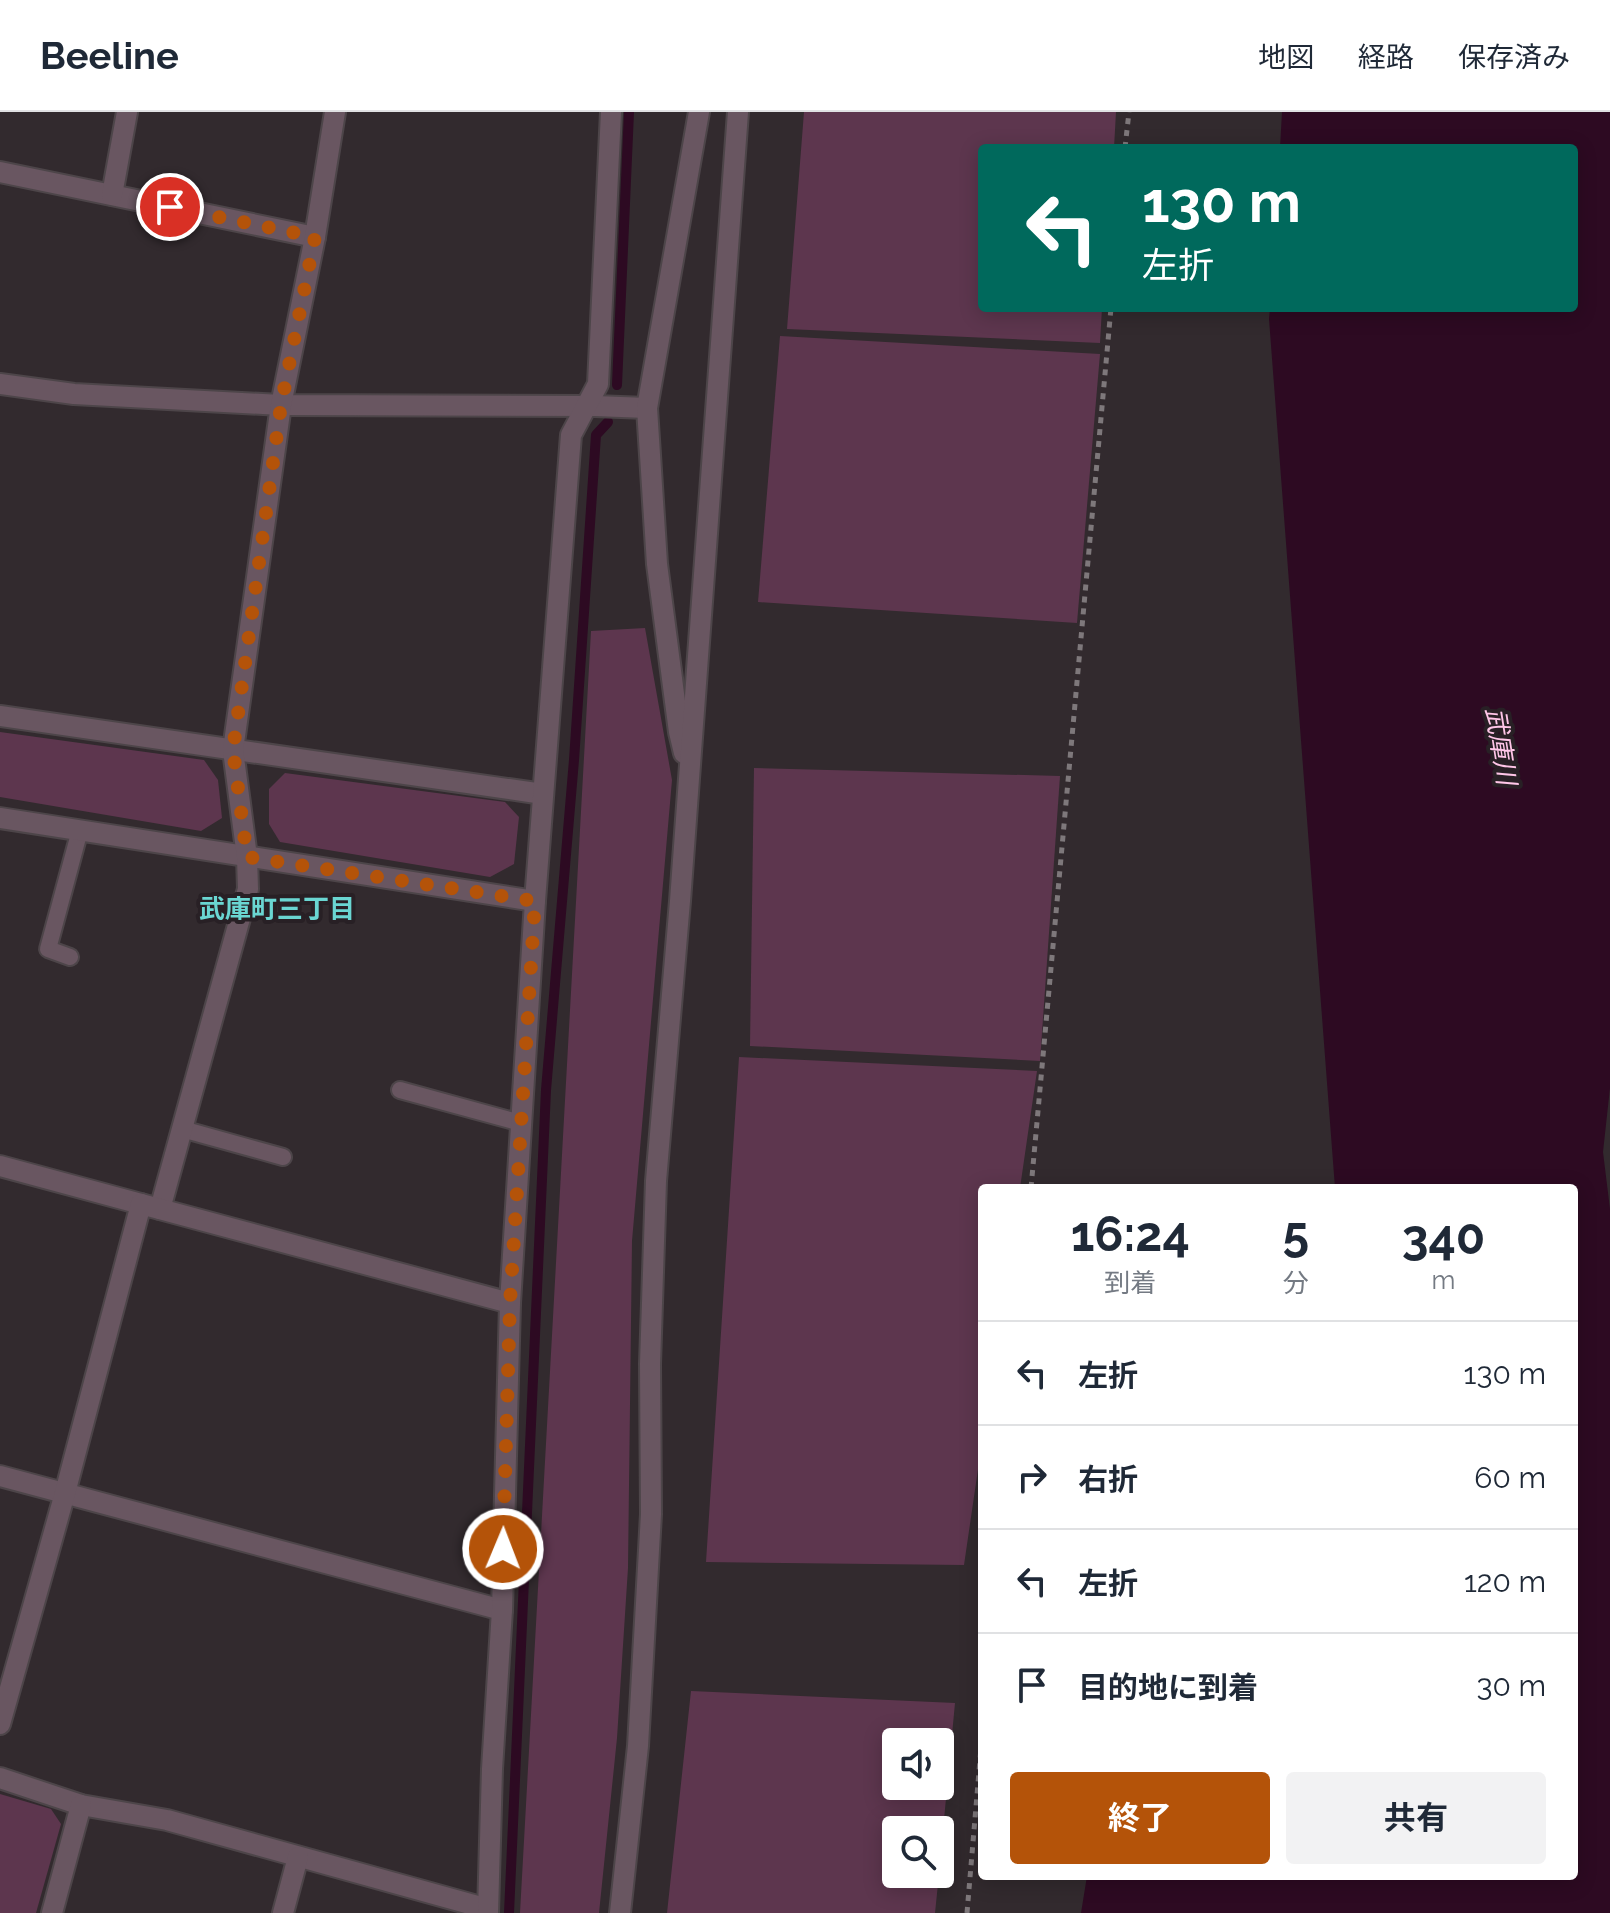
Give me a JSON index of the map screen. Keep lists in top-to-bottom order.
{
  "districts": ["武庫町三丁目"],
  "water": ["武庫川"],
  "page": {
    "header": "Beeline",
    "nav": ["地図", "経路", "保存済み"],
    "turn": ["130 m", "左折"],
    "eta": [
      "16:24",
      "到着",
      "5",
      "分",
      "340",
      "m"
    ],
    "list": [
      {
        "name": "左折",
        "value": "130 m"
      },
      {
        "name": "右折",
        "value": "60 m"
      },
      {
        "name": "左折",
        "value": "120 m"
      },
      {
        "name": "目的地に到着",
        "value": "30 m"
      }
    ],
    "buttons": ["終了", "共有"]
  }
}
